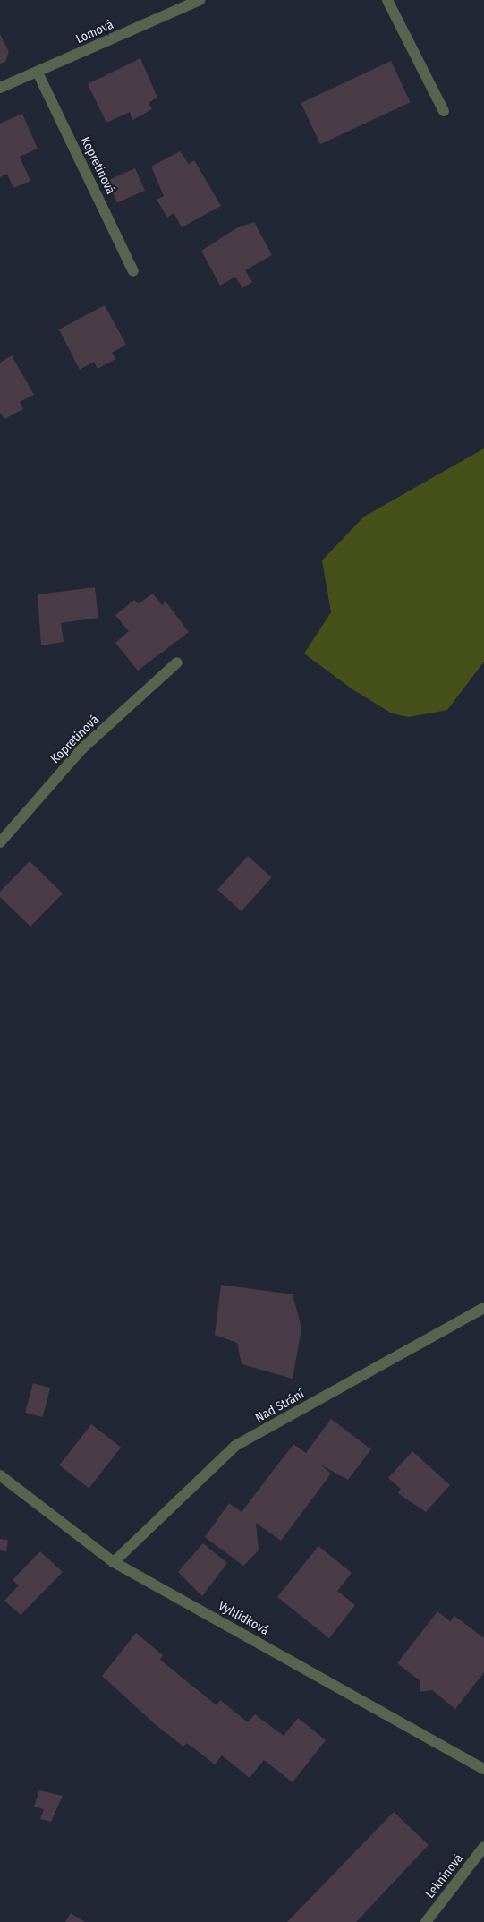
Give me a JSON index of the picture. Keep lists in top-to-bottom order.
{
  "streets": {
    "street": [
      "Lomová",
      "Kopretinová",
      "Nad Strání",
      "Vyhlídková",
      "Leknínová"
    ]
  },
  "crossings": [
    ["Lomová", "Kopretinová"],
    ["Nad Strání", "Vyhlídková"]
  ]
}
